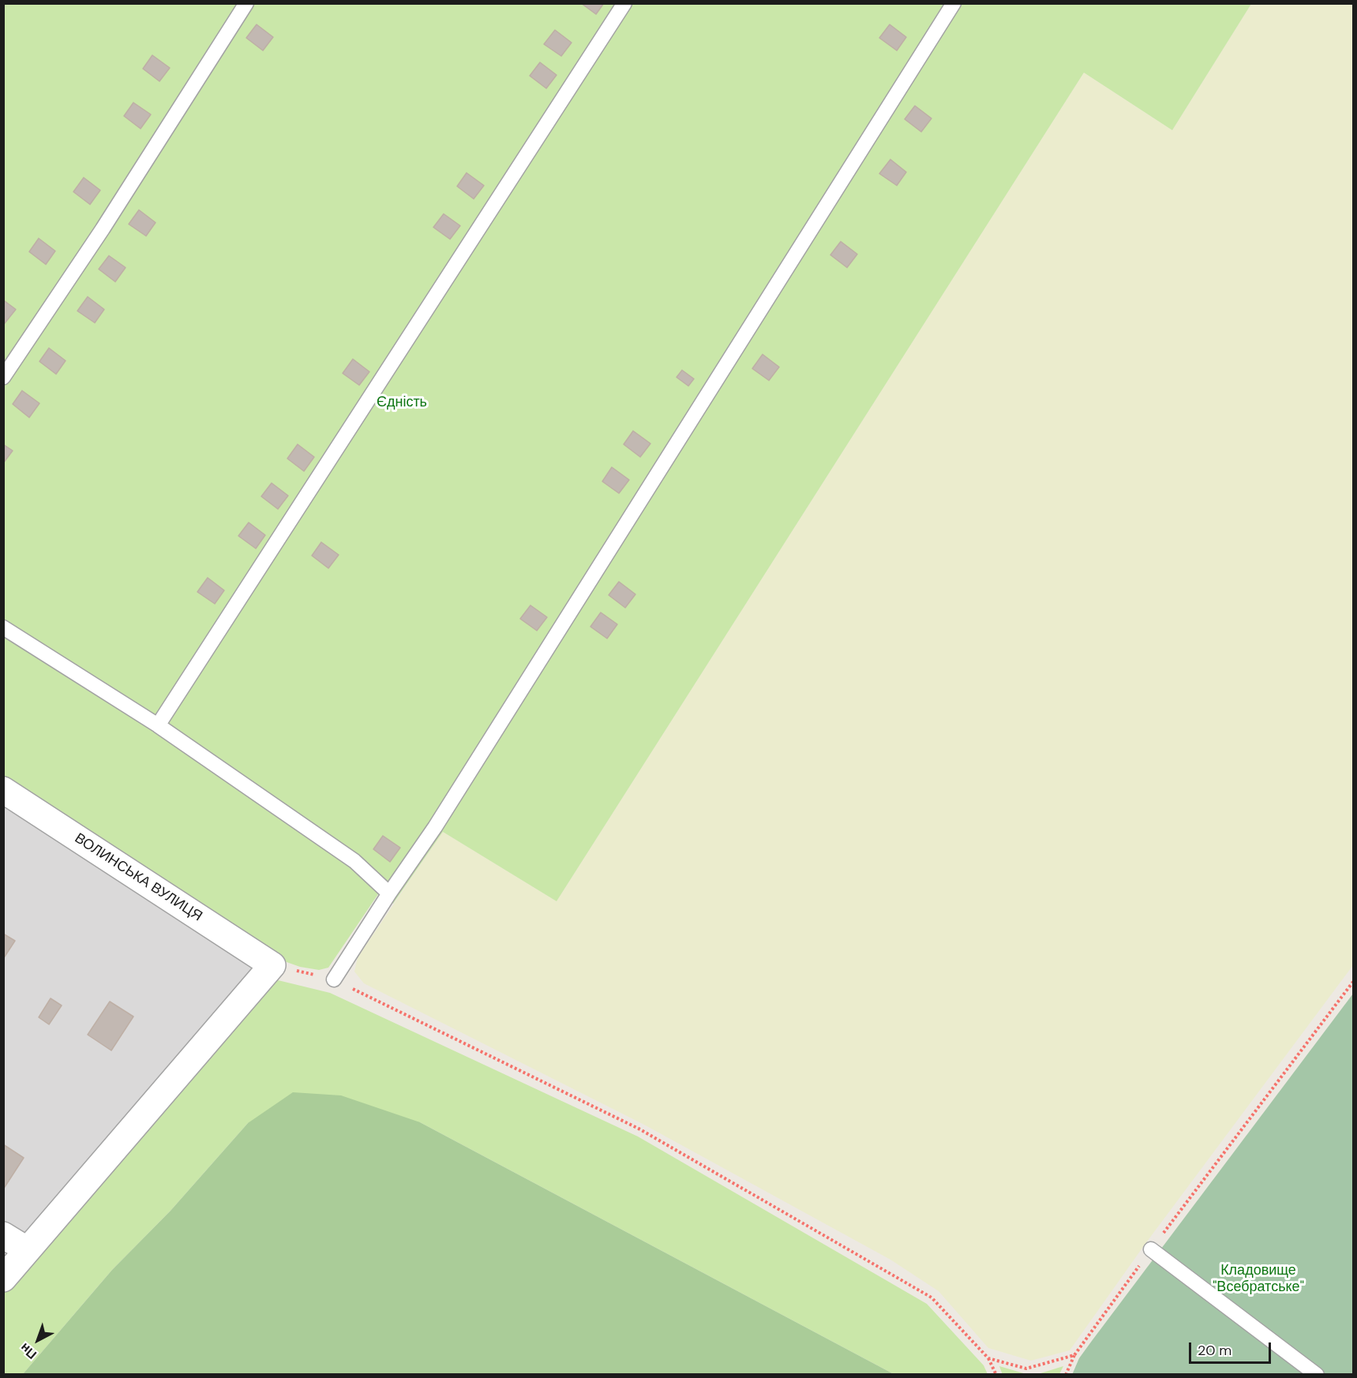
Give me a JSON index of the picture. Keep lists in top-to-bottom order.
{
  "streets": {
    "street": ["ВОЛИНСЬКА ВУЛИЦЯ"]
  },
  "parks": ["Єдність", "Кладовище \"Всебратське\""],
  "scale_bar": "20 m",
  "north": "bottom left"
}
